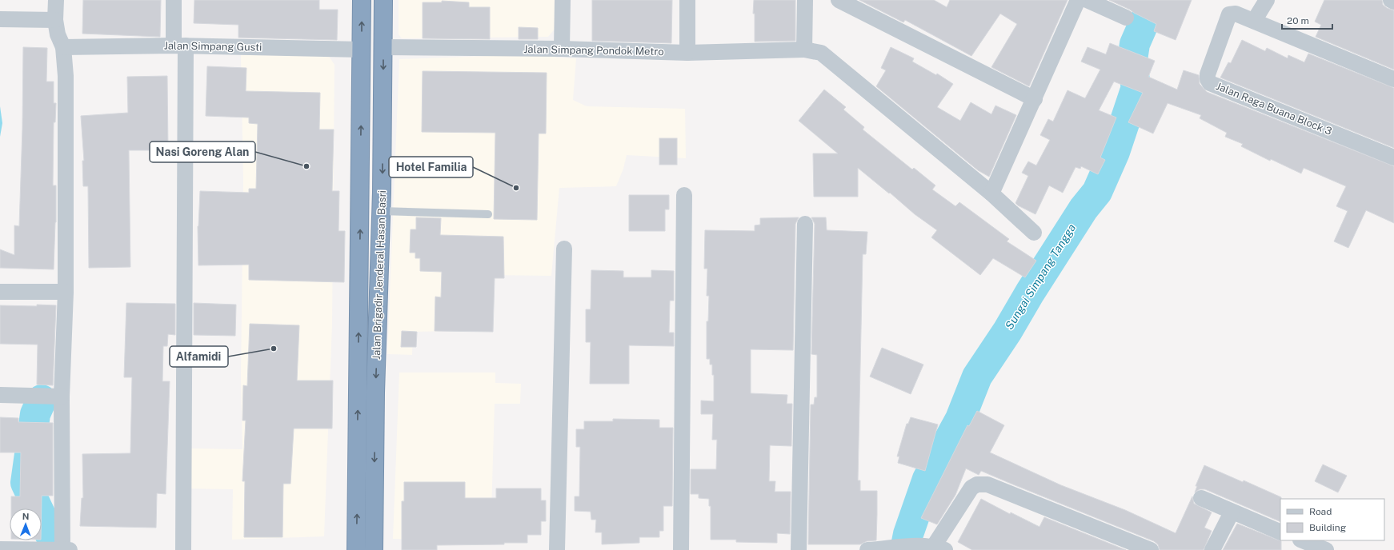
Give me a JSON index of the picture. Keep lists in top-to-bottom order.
{
  "streets": {
    "highway": ["Jalan Brigadir Jenderal Hasan Basri"],
    "street": ["Jalan Simpang Gusti", "Jalan Simpang Pondok Metro", "Jalan Raga Buana Block 3"]
  },
  "crossings": [
    ["Jalan Simpang Gusti", "Jalan Brigadir Jenderal Hasan Basri"],
    ["Jalan Simpang Pondok Metro", "Jalan Brigadir Jenderal Hasan Basri"]
  ],
  "water": ["Sungai Simpang Tangga"],
  "places": ["Nasi Goreng Alan", "Hotel Familia", "Alfamidi"],
  "legend": ["Road", "Building"],
  "scale_bar": "20 m",
  "north": "top"
}
